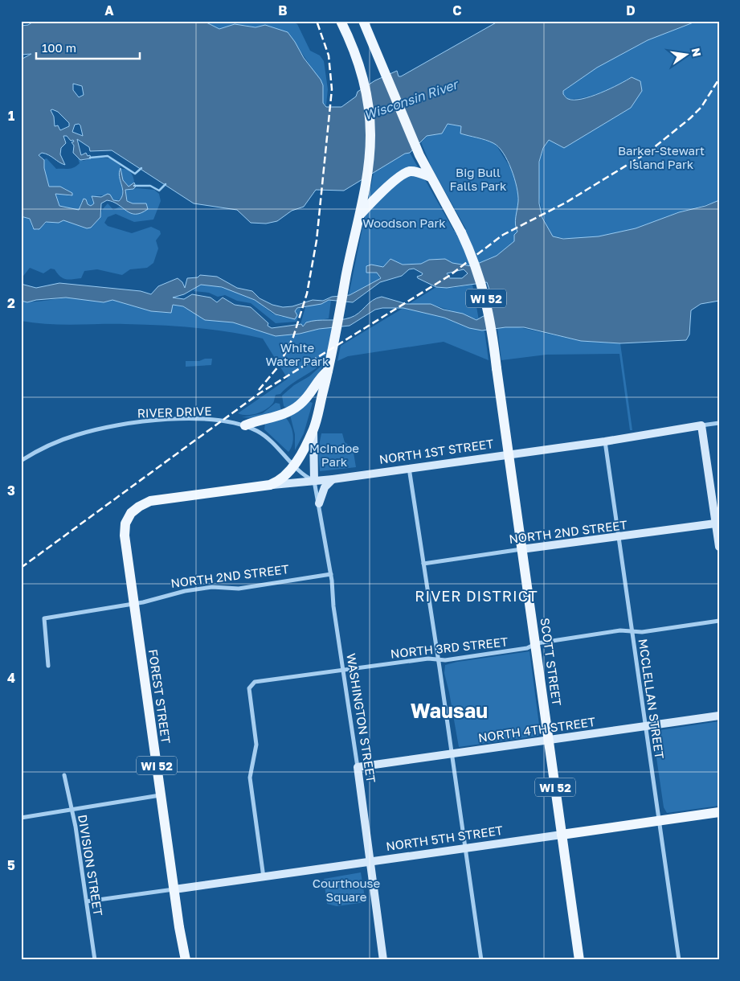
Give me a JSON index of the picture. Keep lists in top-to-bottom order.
{
  "streets": {
    "main road": [
      "WI 52",
      "NORTH 1ST STREET",
      "SCOTT STREET",
      "FOREST STREET",
      "NORTH 5TH STREET"
    ],
    "street": [
      "RIVER DRIVE",
      "NORTH 2ND STREET",
      "NORTH 3RD STREET",
      "MCCLELLAN STREET",
      "WASHINGTON STREET",
      "NORTH 4TH STREET",
      "DIVISION STREET"
    ]
  },
  "crossings": [
    ["WI 52", "RIVER DRIVE"],
    ["WI 52", "NORTH 1ST STREET"],
    ["WI 52", "SCOTT STREET"],
    ["RIVER DRIVE", "NORTH 1ST STREET"],
    ["RIVER DRIVE", "WASHINGTON STREET"],
    ["NORTH 1ST STREET", "SCOTT STREET"],
    ["NORTH 1ST STREET", "FOREST STREET"],
    ["NORTH 1ST STREET", "MCCLELLAN STREET"],
    ["NORTH 1ST STREET", "WASHINGTON STREET"],
    ["NORTH 2ND STREET", "SCOTT STREET"],
    ["NORTH 2ND STREET", "FOREST STREET"],
    ["NORTH 2ND STREET", "MCCLELLAN STREET"],
    ["NORTH 2ND STREET", "WASHINGTON STREET"],
    ["NORTH 3RD STREET", "SCOTT STREET"],
    ["NORTH 3RD STREET", "MCCLELLAN STREET"],
    ["NORTH 3RD STREET", "WASHINGTON STREET"],
    ["NORTH 3RD STREET", "NORTH 5TH STREET"],
    ["SCOTT STREET", "NORTH 4TH STREET"],
    ["SCOTT STREET", "NORTH 5TH STREET"],
    ["FOREST STREET", "NORTH 5TH STREET"],
    ["MCCLELLAN STREET", "NORTH 4TH STREET"],
    ["MCCLELLAN STREET", "NORTH 5TH STREET"],
    ["WASHINGTON STREET", "NORTH 4TH STREET"],
    ["WASHINGTON STREET", "NORTH 5TH STREET"]
  ],
  "districts": ["RIVER DISTRICT", "Wausau"],
  "water": ["Wisconsin River"],
  "parks": [
    "Barker-Stewart Island Park",
    "Big Bull Falls Park",
    "Woodson Park",
    "White Water Park",
    "McIndoe Park",
    "Courthouse Square"
  ],
  "scale_bar": "100 m",
  "north": "right",
  "grid": {
    "columns": [
      "A",
      "B",
      "C",
      "D"
    ],
    "rows": [
      "1",
      "2",
      "3",
      "4",
      "5"
    ]
  }
}
